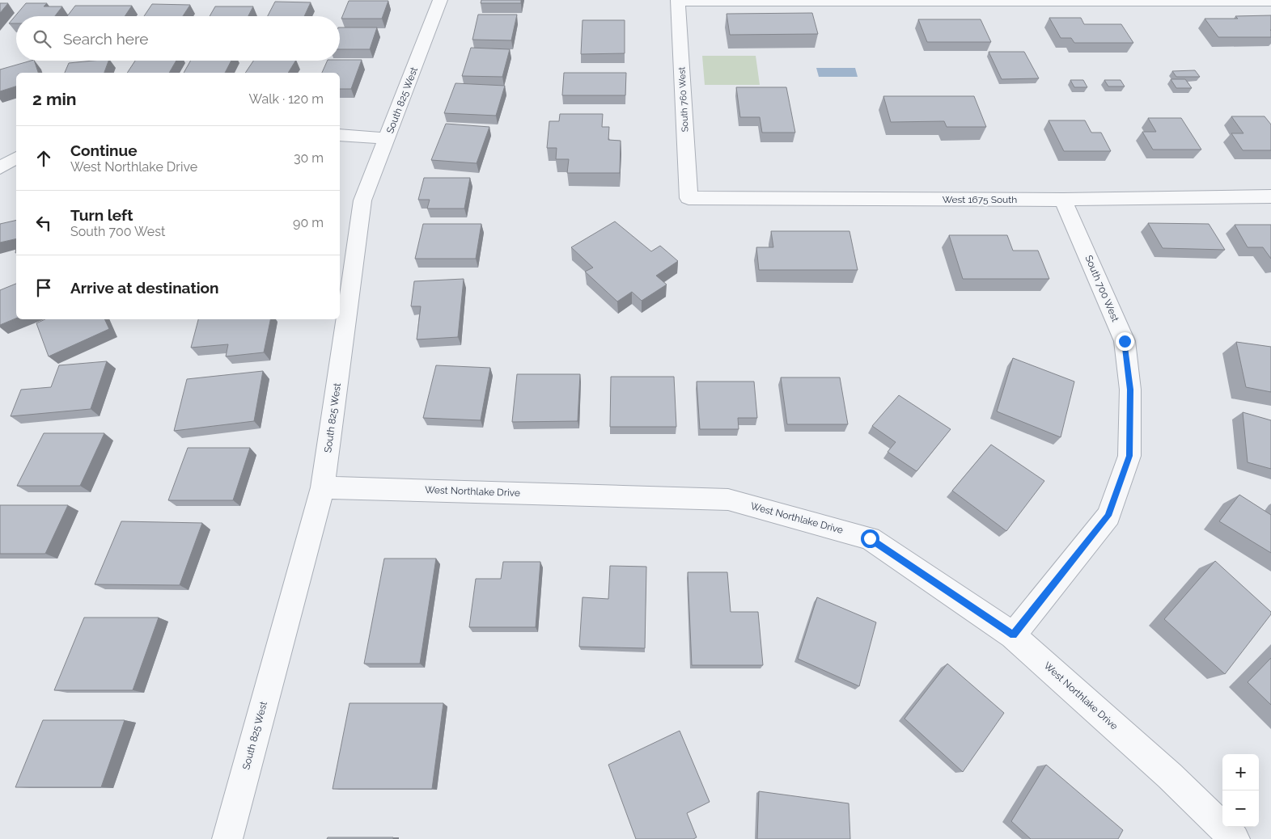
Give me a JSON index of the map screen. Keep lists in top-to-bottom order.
{
  "streets": {
    "street": [
      "South 760 West",
      "South 825 West",
      "West 1675 South",
      "South 700 West",
      "West Northlake Drive"
    ]
  },
  "crossings": [
    ["South 760 West", "West 1675 South"],
    ["South 825 West", "West Northlake Drive"],
    ["West 1675 South", "South 700 West"],
    ["South 700 West", "West Northlake Drive"]
  ],
  "page": {
    "search": "Search here",
    "heading": ["2 min", "Walk · 120 m"],
    "list": [
      ["Continue", "West Northlake Drive", "30 m"],
      ["Turn left", "South 700 West", "90 m"],
      "Arrive at destination"
    ],
    "map_buttons": ["+", "−"]
  }
}
